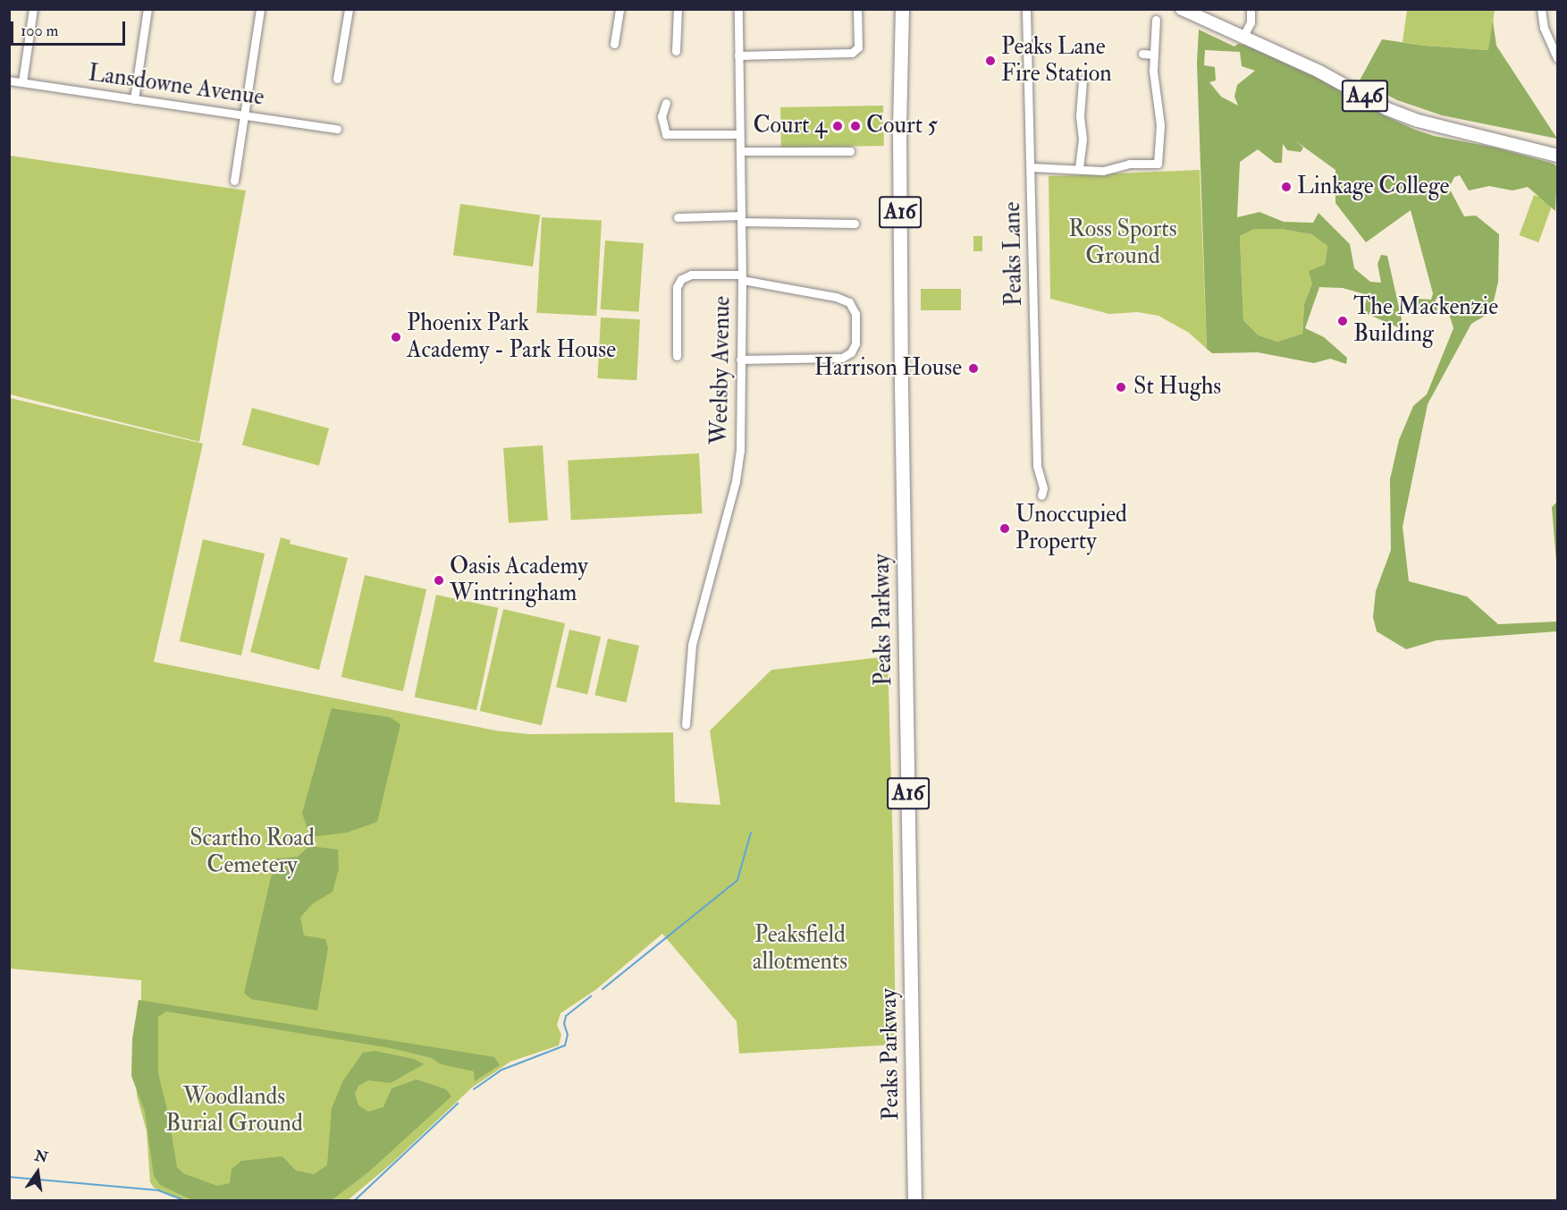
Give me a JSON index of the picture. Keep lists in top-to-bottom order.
{
  "streets": {
    "highway": ["A16", "Peaks Parkway"],
    "main road": ["A46"],
    "street": ["Lansdowne Avenue", "Peaks Lane", "Weelsby Avenue"]
  },
  "parks": [
    "Ross Sports Ground",
    "Scartho Road Cemetery",
    "Peaksfield allotments",
    "Woodlands Burial Ground"
  ],
  "places": [
    "Peaks Lane Fire Station",
    "Court 4",
    "Court 5",
    "Linkage College",
    "The Mackenzie Building",
    "Phoenix Park Academy - Park House",
    "Harrison House",
    "St Hughs",
    "Unoccupied Property",
    "Oasis Academy Wintringham"
  ],
  "scale_bar": "100 m",
  "north": "top"
}
